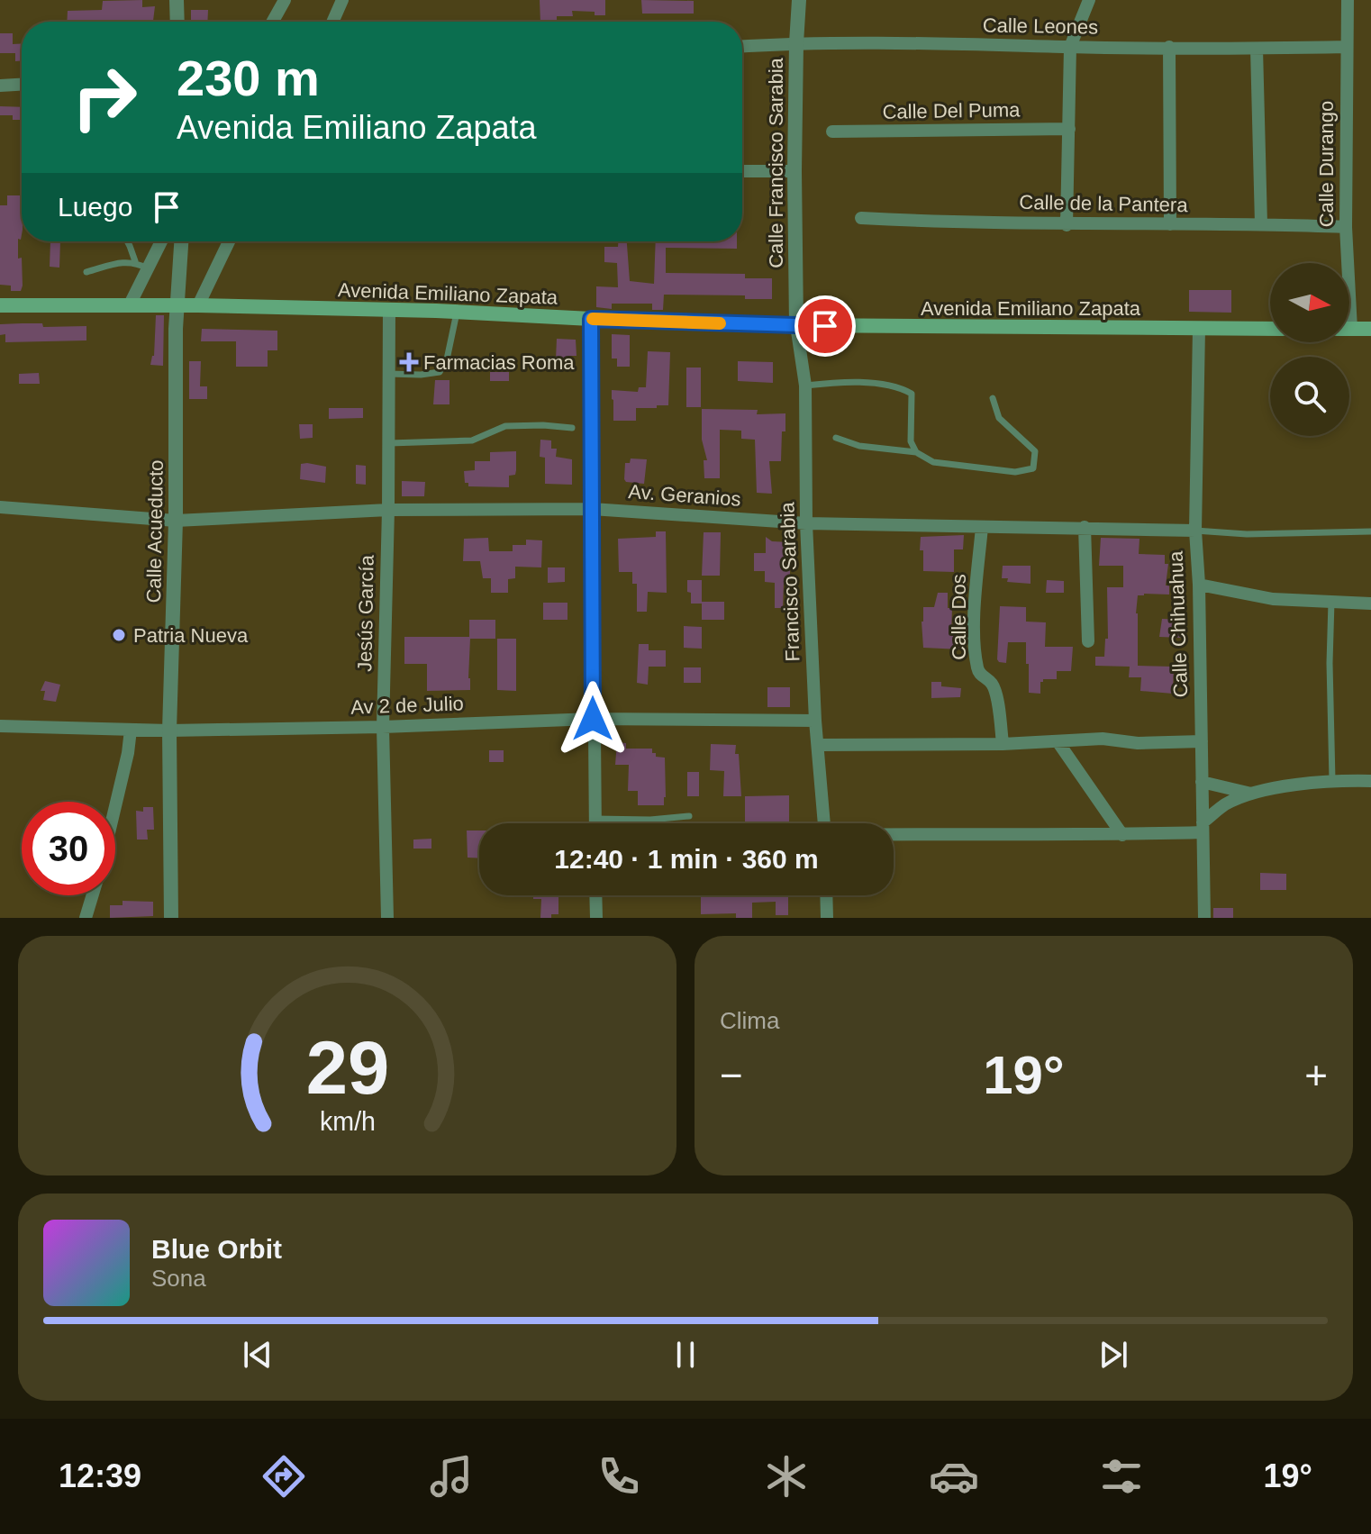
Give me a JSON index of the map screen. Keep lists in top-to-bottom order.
{
  "streets": {
    "main road": ["Avenida Emiliano Zapata"],
    "street": [
      "Calle Leones",
      "Calle Del Puma",
      "Calle Francisco Sarabia",
      "Calle Durango",
      "Calle de la Pantera",
      "Av. Geranios",
      "Calle Acueducto",
      "Francisco Sarabia",
      "Jesús García",
      "Calle Dos",
      "Calle Chihuahua",
      "Av 2 de Julio"
    ]
  },
  "crossings": [
    ["Calle Leones", "Calle Francisco Sarabia"],
    ["Calle Leones", "Calle Durango"],
    ["Calle Francisco Sarabia", "Avenida Emiliano Zapata"],
    ["Calle Francisco Sarabia", "Francisco Sarabia"],
    ["Calle Durango", "Calle de la Pantera"],
    ["Avenida Emiliano Zapata", "Calle Acueducto"],
    ["Avenida Emiliano Zapata", "Francisco Sarabia"],
    ["Avenida Emiliano Zapata", "Jesús García"],
    ["Avenida Emiliano Zapata", "Calle Chihuahua"],
    ["Av. Geranios", "Calle Acueducto"],
    ["Av. Geranios", "Francisco Sarabia"],
    ["Av. Geranios", "Jesús García"],
    ["Av. Geranios", "Calle Dos"],
    ["Av. Geranios", "Calle Chihuahua"],
    ["Calle Acueducto", "Av 2 de Julio"],
    ["Francisco Sarabia", "Av 2 de Julio"],
    ["Jesús García", "Av 2 de Julio"]
  ],
  "places": {
    "health": ["Farmacias Roma"],
    "other": ["Patria Nueva"]
  },
  "north": "right",
  "page": {
    "turn": ["230 m", "Avenida Emiliano Zapata"],
    "then": "Luego",
    "limit": "30",
    "trip": "12:40 · 1 min · 360 m",
    "tile": "Clima",
    "heat": ["−", "19°", "+"],
    "song": ["Blue Orbit", "Sona"],
    "tabs": ["12:39", "19°"],
    "gauge": ["29", "km/h"]
  }
}
